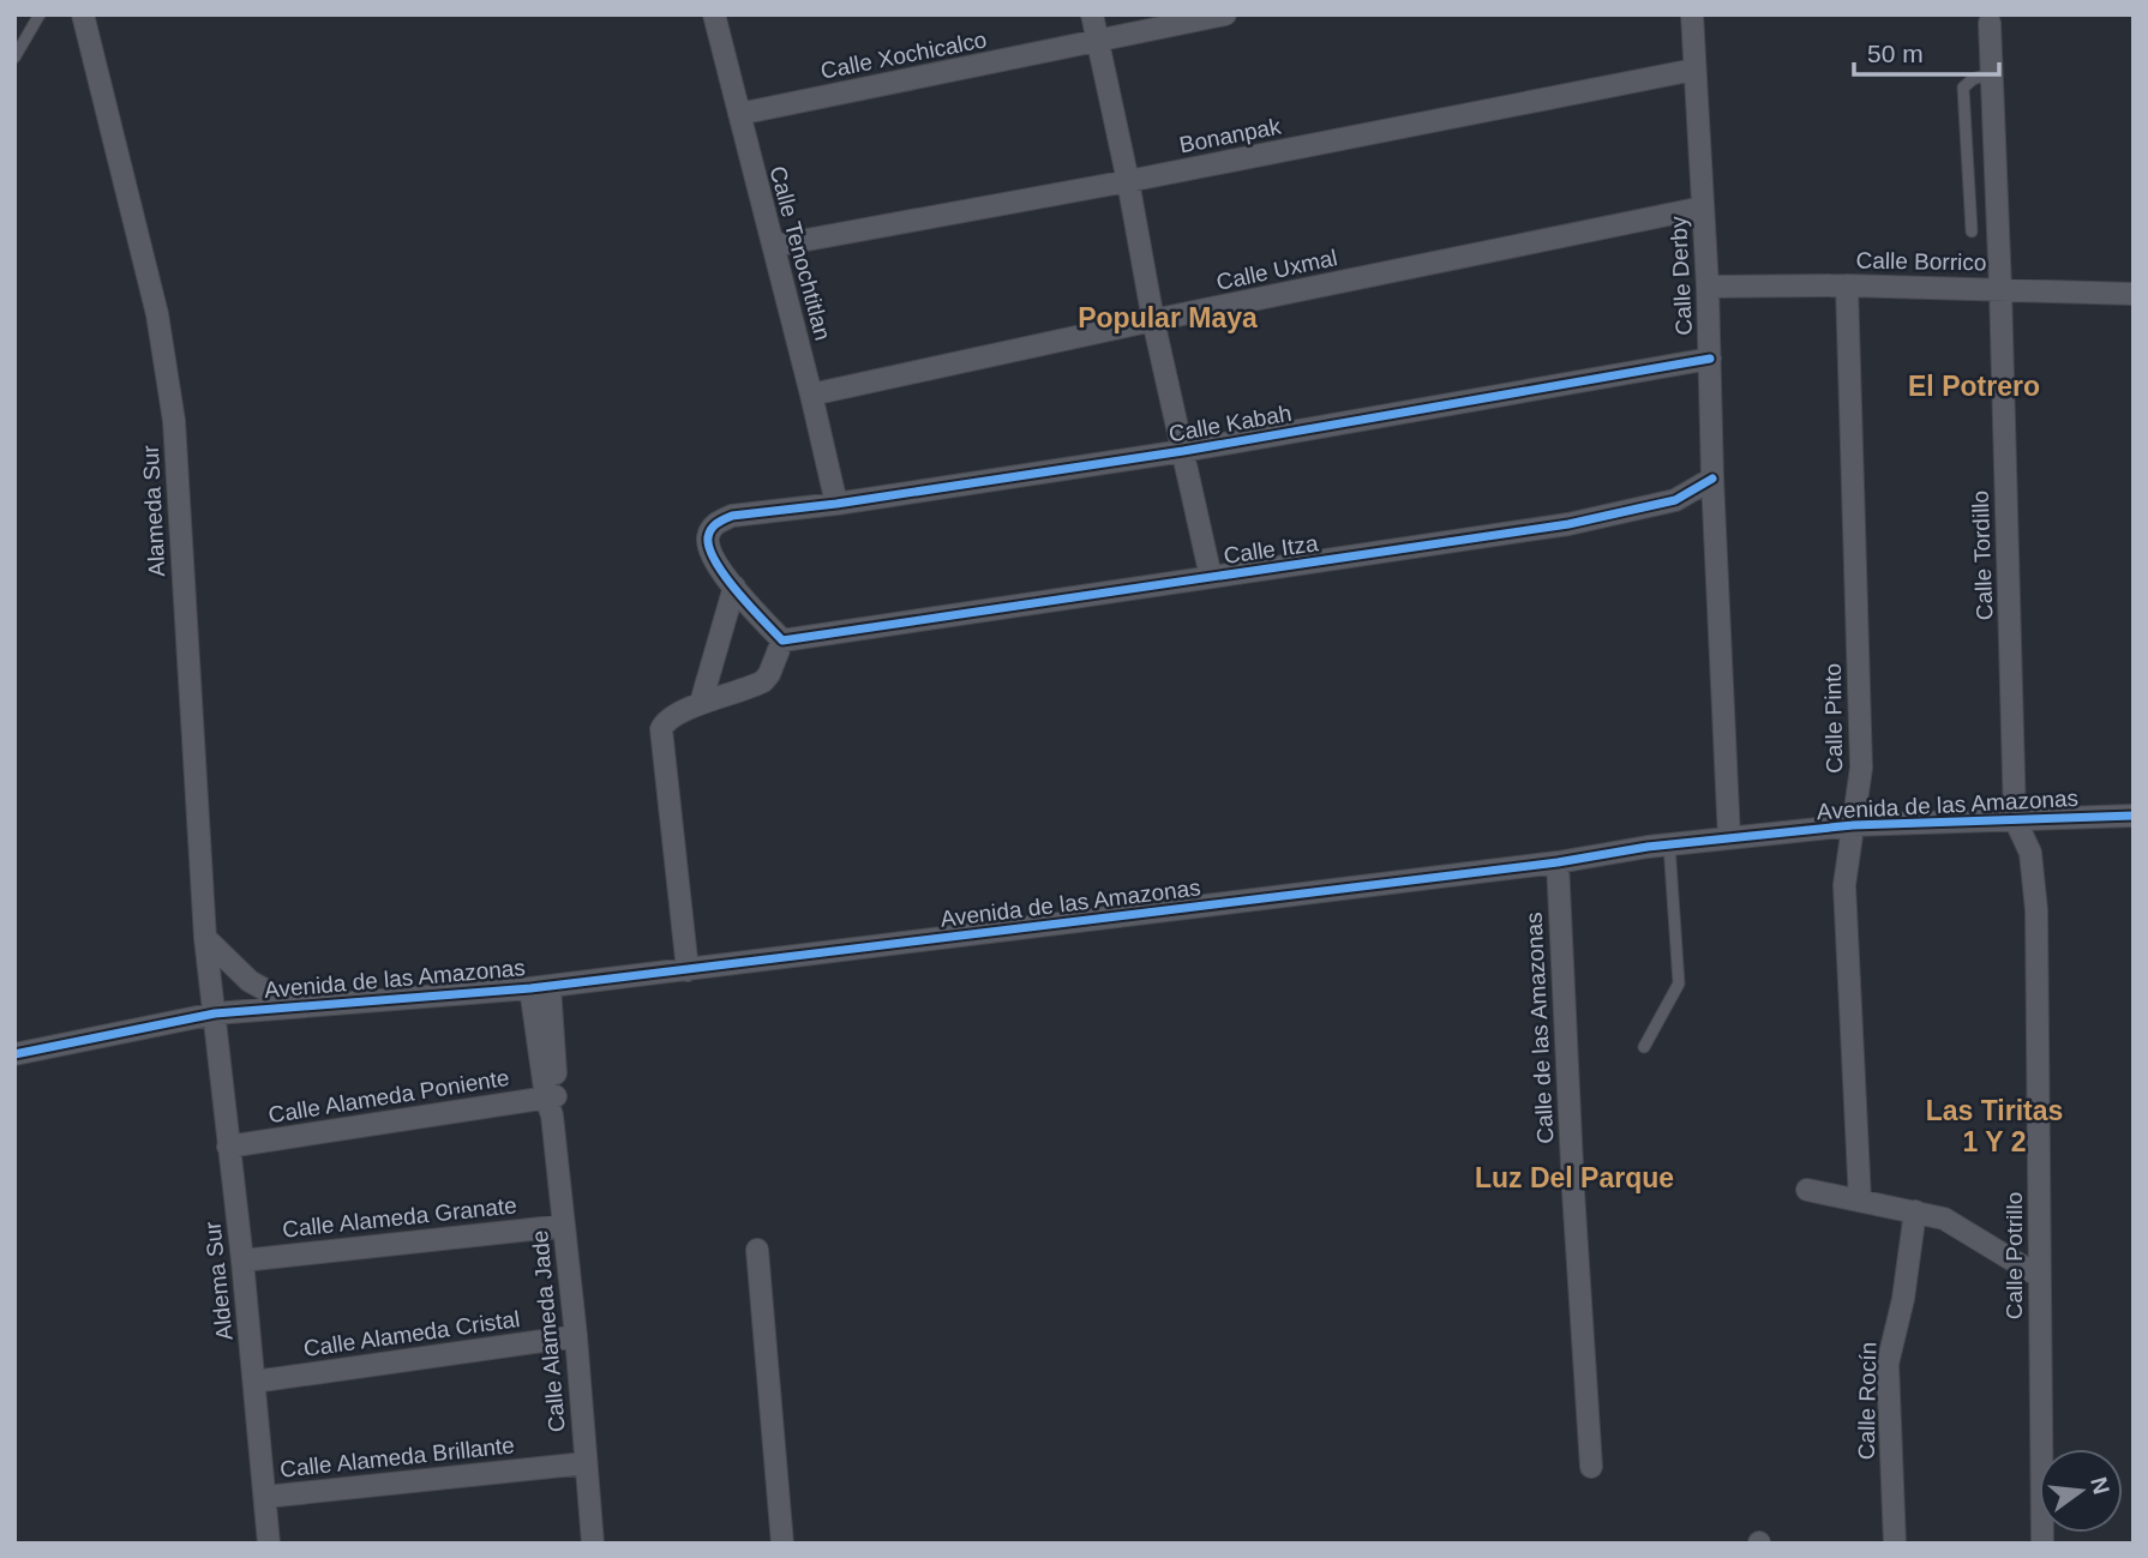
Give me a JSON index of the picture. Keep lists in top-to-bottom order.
{
  "streets": {
    "street": [
      "Calle Xochicalco",
      "Bonanpak",
      "Calle Tenochtitlan",
      "Calle Borrico",
      "Calle Uxmal",
      "Calle Derby",
      "Calle Kabah",
      "Alameda Sur",
      "Calle Itza",
      "Calle Tordillo",
      "Calle Pinto",
      "Avenida de las Amazonas",
      "Calle de las Amazonas",
      "Calle Alameda Poniente",
      "Calle Alameda Granate",
      "Calle Potrillo",
      "Aldema Sur",
      "Calle Alameda Jade",
      "Calle Alameda Cristal",
      "Calle Rocín",
      "Calle Alameda Brillante"
    ]
  },
  "crossings": [
    ["Calle Xochicalco", "Calle Tenochtitlan"],
    ["Bonanpak", "Calle Tenochtitlan"],
    ["Bonanpak", "Calle Derby"],
    ["Calle Tenochtitlan", "Calle Uxmal"],
    ["Calle Tenochtitlan", "Calle Kabah"],
    ["Calle Borrico", "Calle Derby"],
    ["Calle Borrico", "Calle Tordillo"],
    ["Calle Borrico", "Calle Pinto"],
    ["Calle Uxmal", "Calle Derby"],
    ["Calle Derby", "Calle Kabah"],
    ["Calle Derby", "Calle Itza"],
    ["Calle Derby", "Avenida de las Amazonas"],
    ["Alameda Sur", "Avenida de las Amazonas"],
    ["Alameda Sur", "Aldema Sur"],
    ["Calle Tordillo", "Avenida de las Amazonas"],
    ["Calle Tordillo", "Calle Potrillo"],
    ["Calle Pinto", "Avenida de las Amazonas"],
    ["Avenida de las Amazonas", "Calle de las Amazonas"],
    ["Avenida de las Amazonas", "Calle Potrillo"],
    ["Avenida de las Amazonas", "Aldema Sur"],
    ["Avenida de las Amazonas", "Calle Alameda Jade"],
    ["Calle Alameda Poniente", "Aldema Sur"],
    ["Calle Alameda Poniente", "Calle Alameda Jade"],
    ["Calle Alameda Granate", "Aldema Sur"],
    ["Calle Alameda Granate", "Calle Alameda Jade"],
    ["Aldema Sur", "Calle Alameda Cristal"],
    ["Aldema Sur", "Calle Alameda Brillante"],
    ["Calle Alameda Jade", "Calle Alameda Cristal"],
    ["Calle Alameda Jade", "Calle Alameda Brillante"]
  ],
  "districts": [
    "Popular Maya",
    "El Potrero",
    "Las Tiritas 1 Y 2",
    "Luz Del Parque"
  ],
  "scale_bar": "50 m",
  "north": "right"
}
